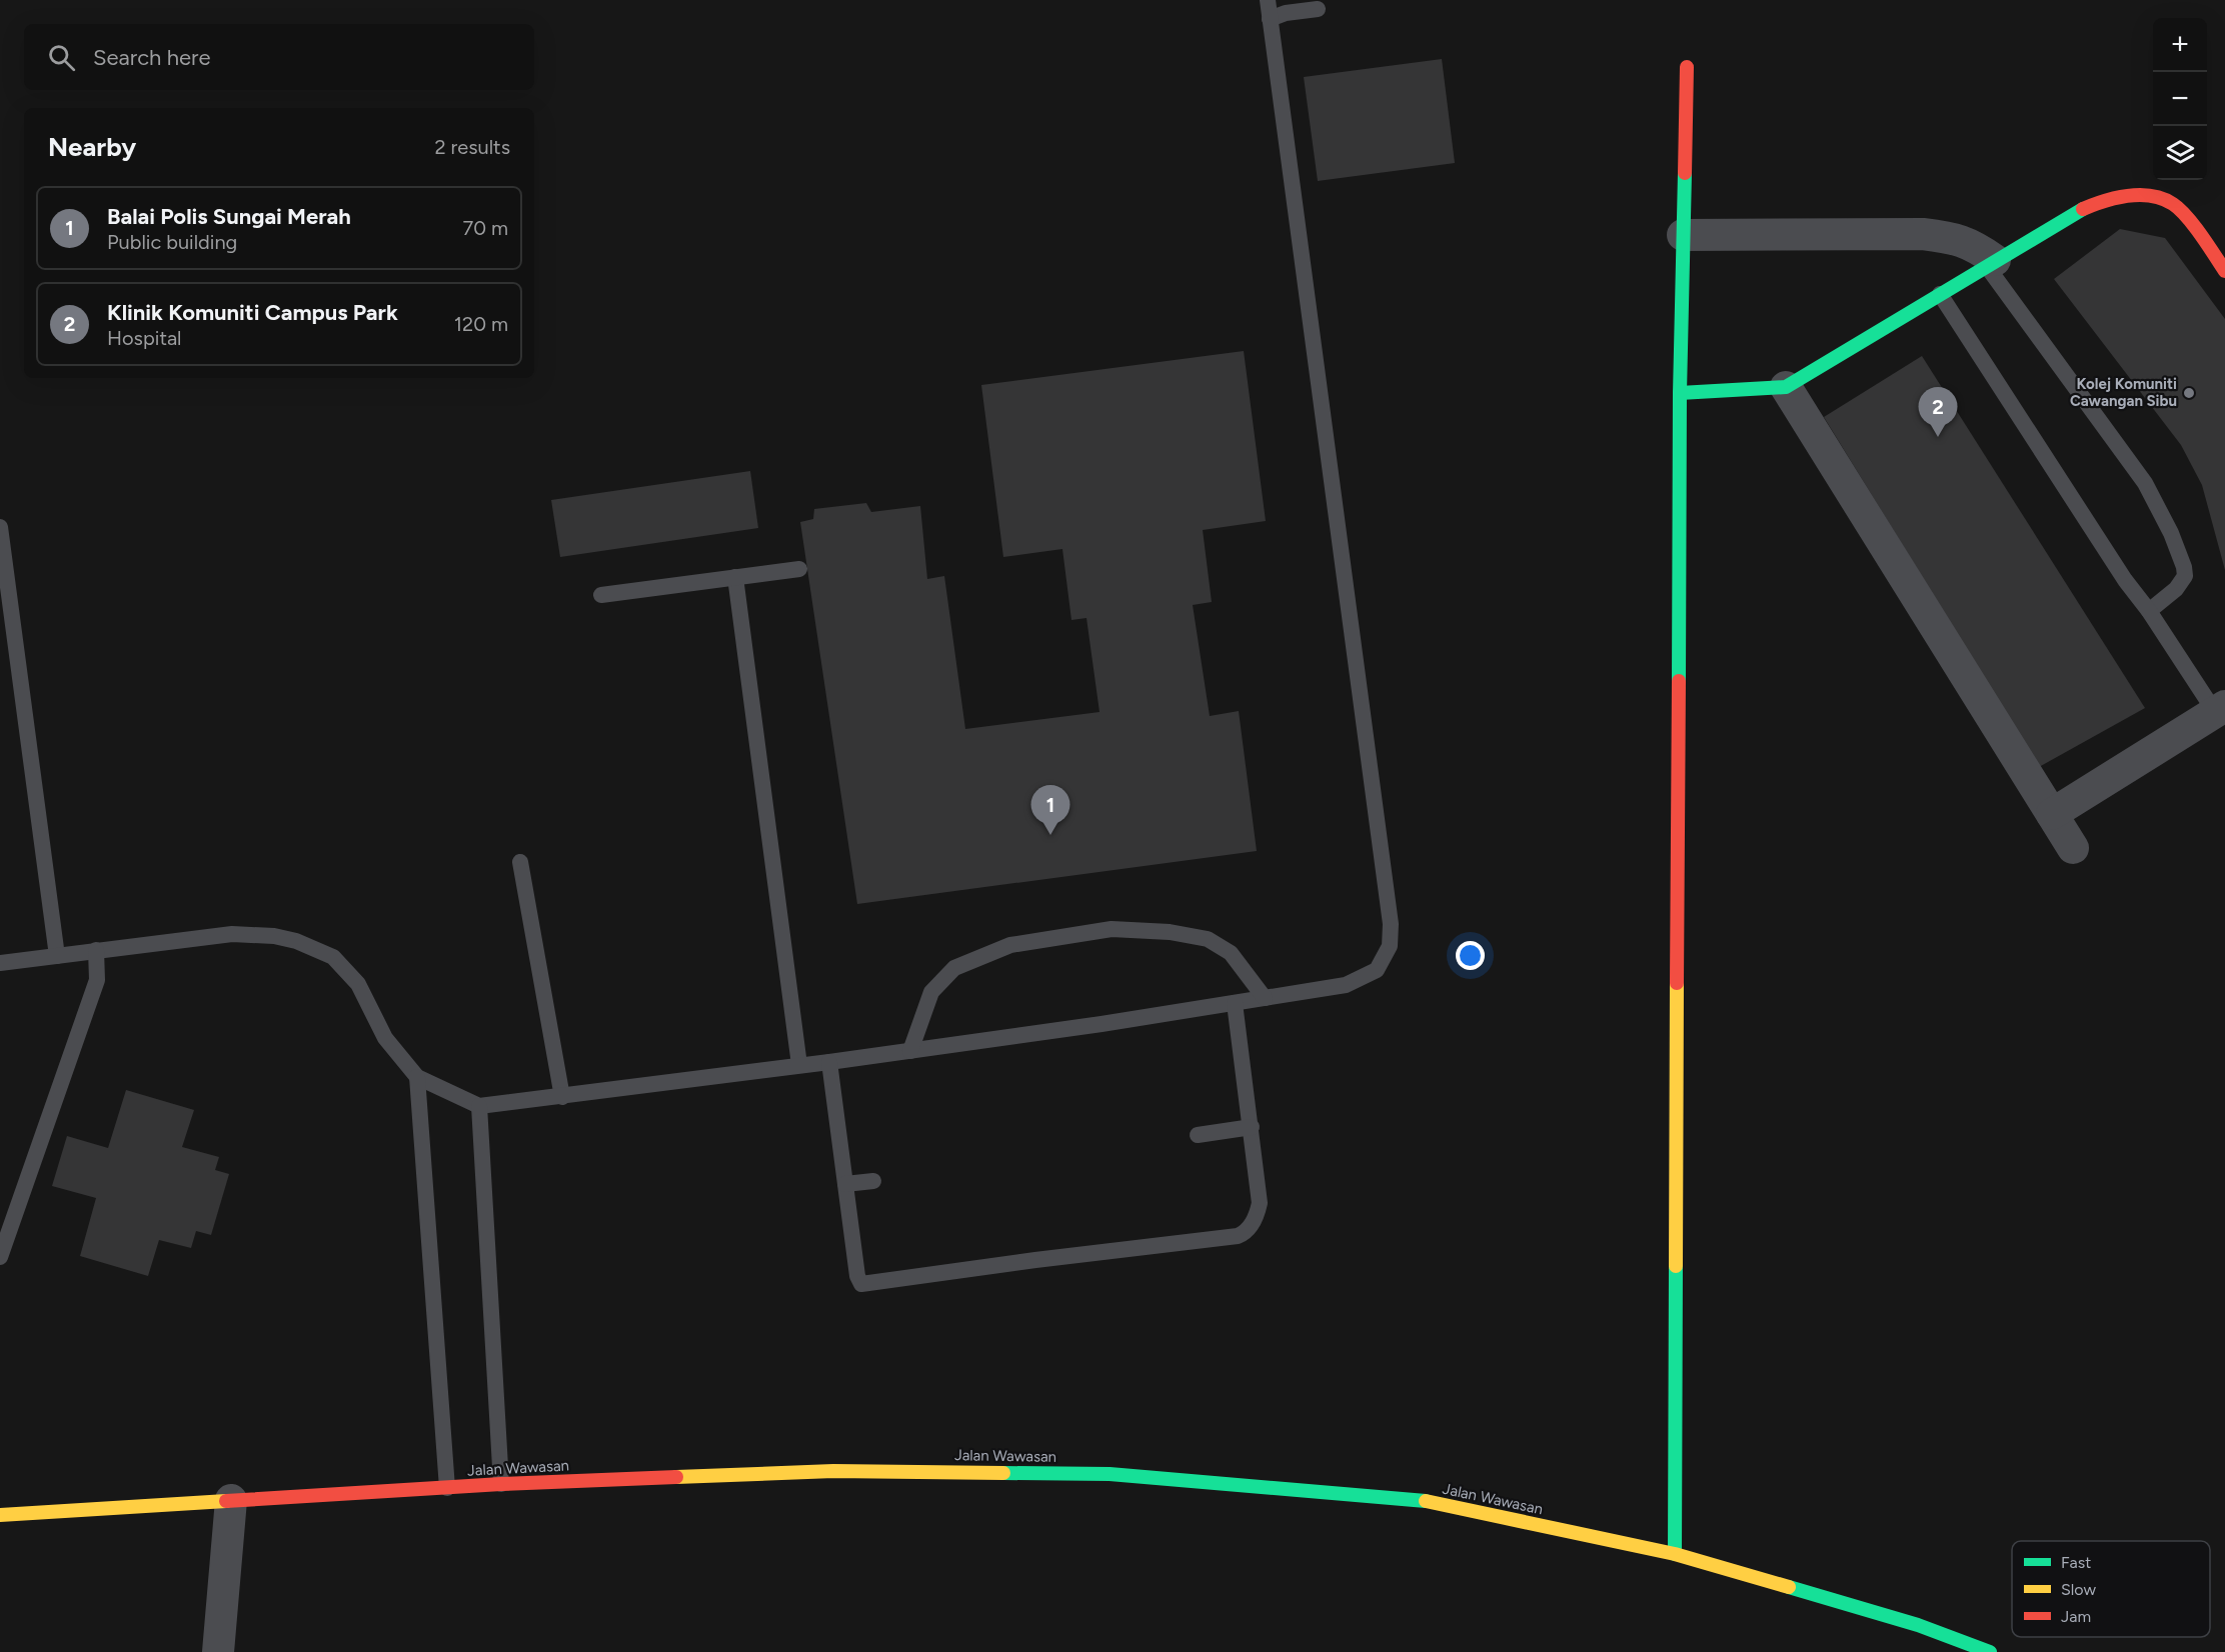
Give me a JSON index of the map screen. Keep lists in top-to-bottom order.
{
  "streets": {
    "street": ["Jalan Wawasan"]
  },
  "places": ["Kolej Komuniti Cawangan Sibu"],
  "legend": ["Fast", "Slow", "Jam"],
  "page": {
    "map_buttons": ["+", "−"],
    "search": "Search here",
    "heading": ["Nearby", "2 results"],
    "list": [
      {
        "mark": "1",
        "name": "Balai Polis Sungai Merah",
        "note": "Public building",
        "value": "70 m"
      },
      {
        "mark": "2",
        "name": "Klinik Komuniti Campus Park",
        "note": "Hospital",
        "value": "120 m"
      }
    ],
    "pins": ["2", "1"]
  }
}
